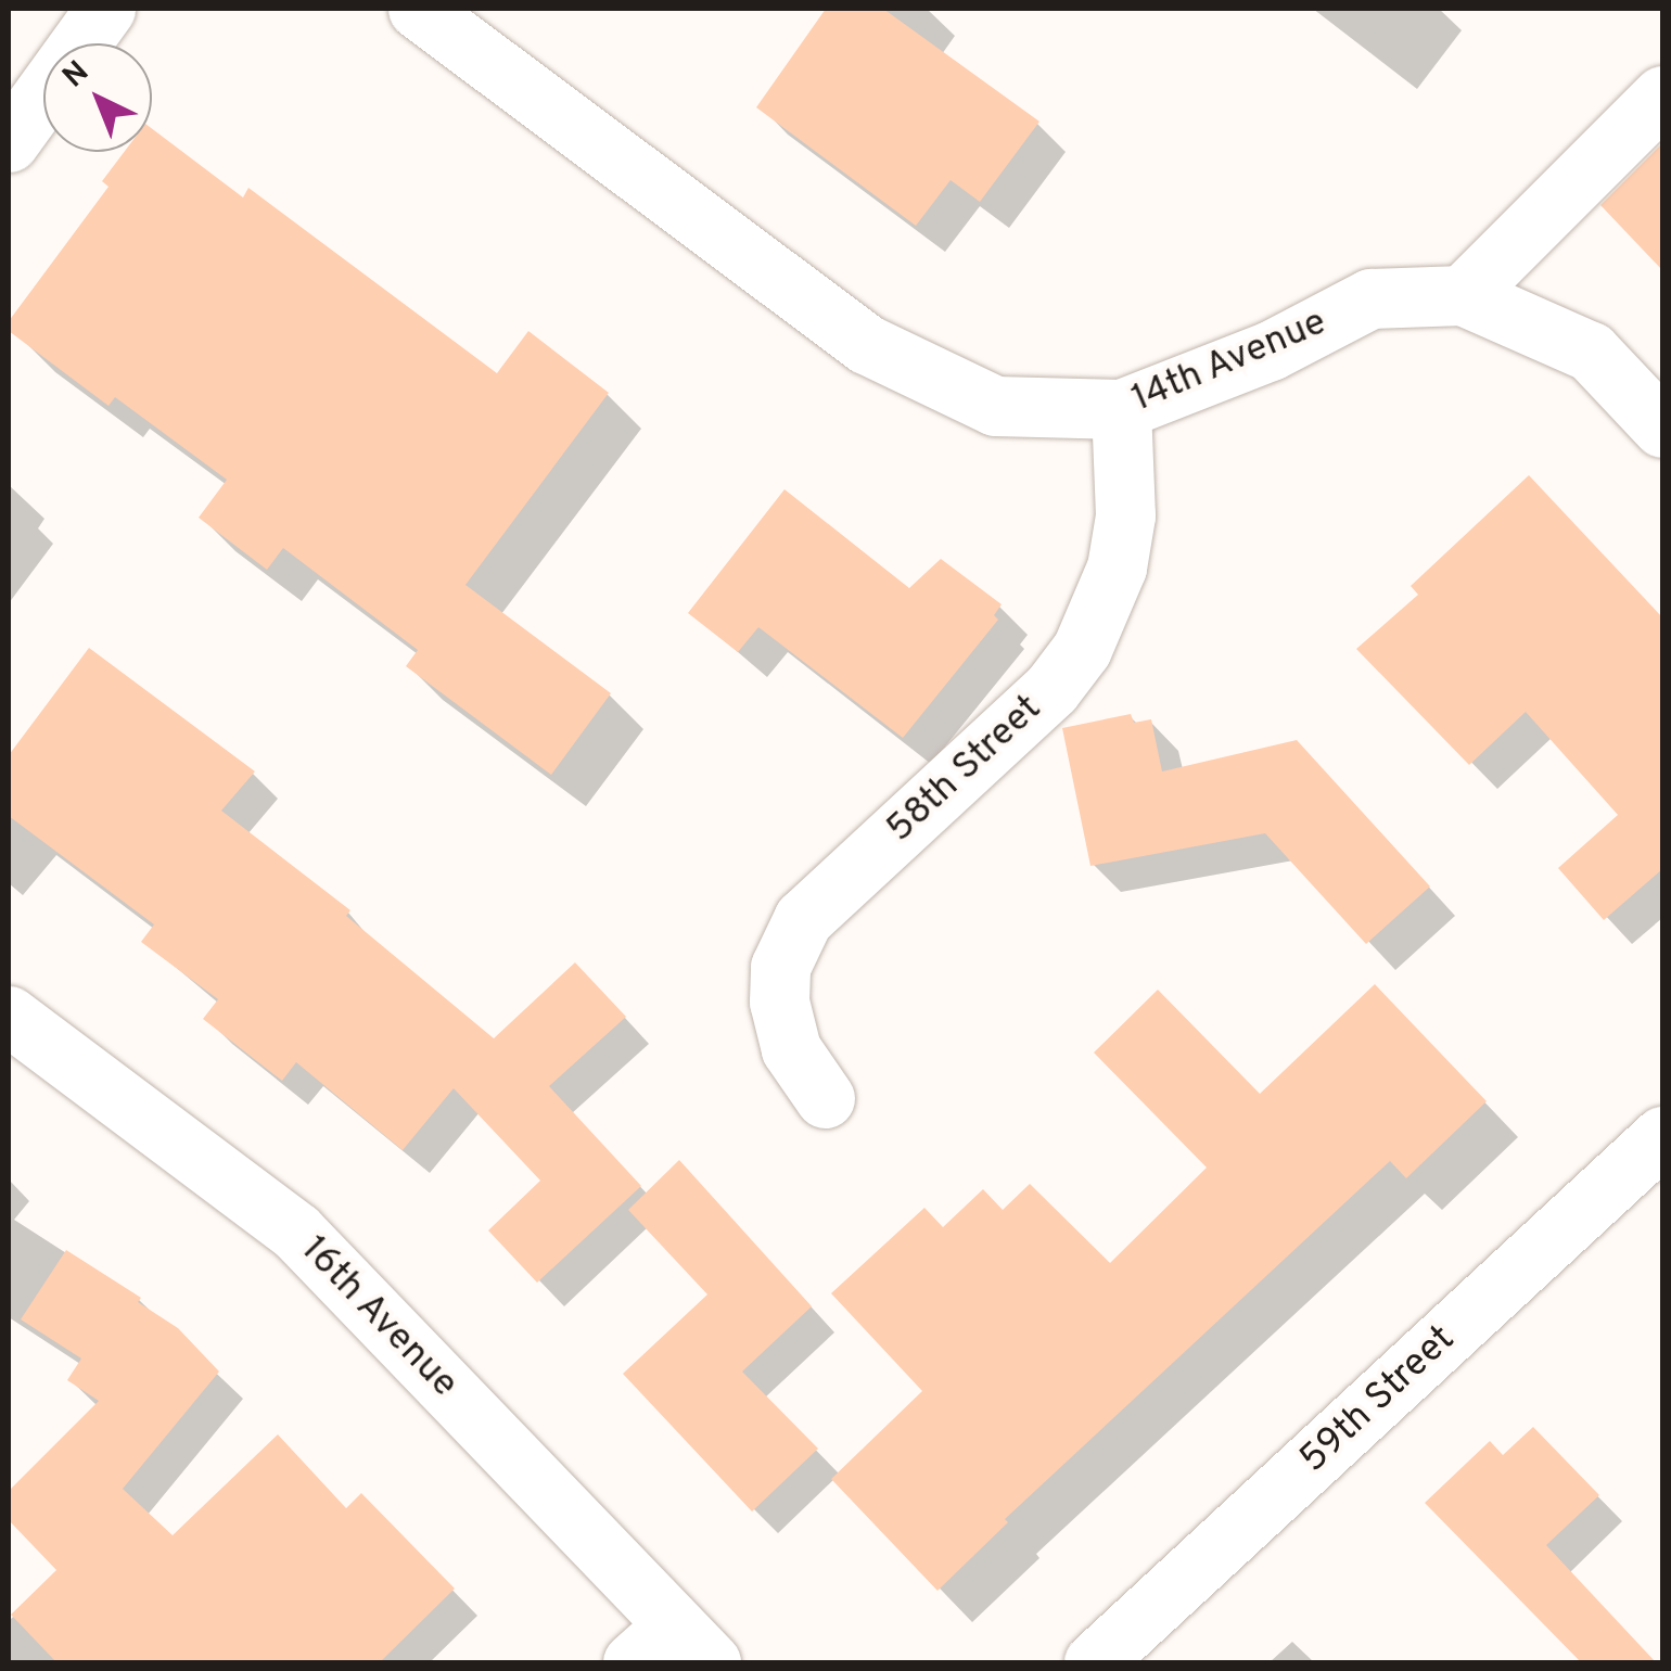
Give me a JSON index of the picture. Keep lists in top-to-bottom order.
{
  "streets": {
    "street": [
      "14th Avenue",
      "58th Street",
      "16th Avenue",
      "59th Street"
    ]
  },
  "crossings": [
    ["14th Avenue", "58th Street"]
  ],
  "north": "top left"
}
